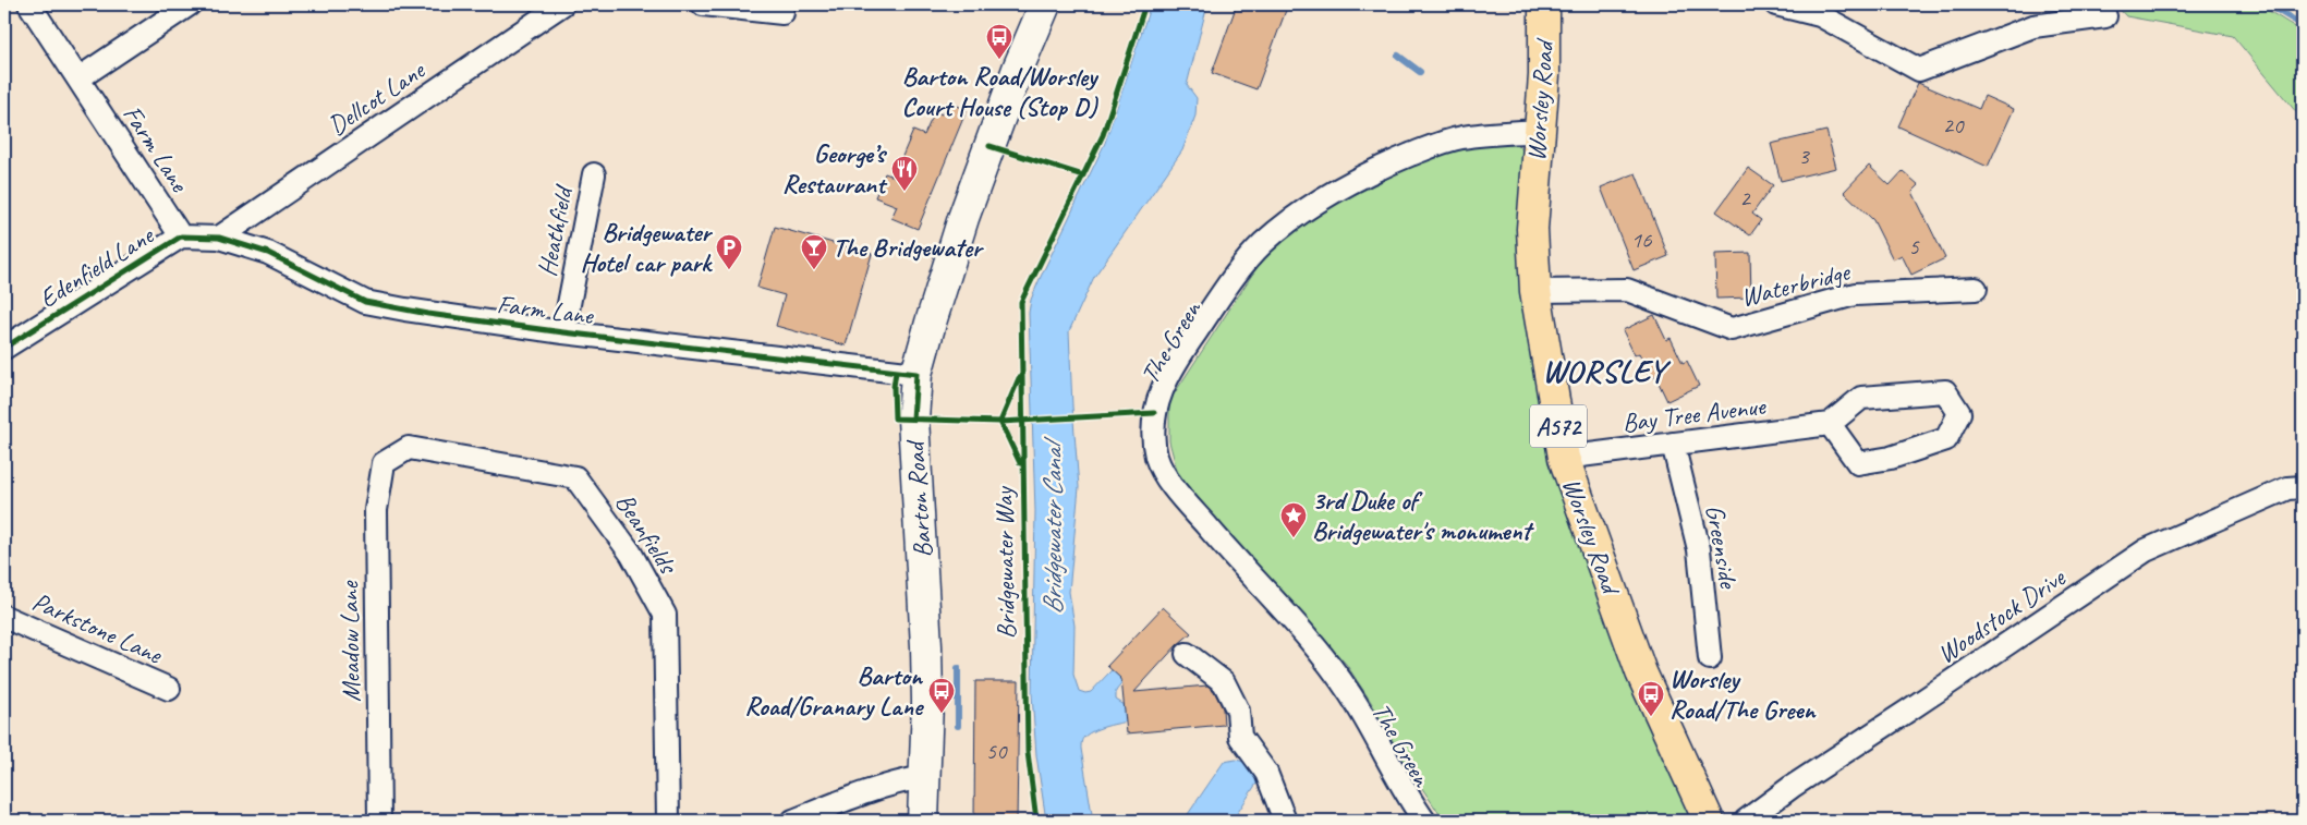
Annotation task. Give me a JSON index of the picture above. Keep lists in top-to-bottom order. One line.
{"streets":{"main road":["Worsley Road","A572","Barton Road"],"street":["Dellcot Lane","Farm Lane","Heathfield","Edenfield Lane","Waterbridge","The Green","Bay Tree Avenue","Beanfields","Greenside","Woodstock Drive","Parkstone Lane","Meadow Lane"],"cycle path":["Bridgewater Way"]},"crossings":[["Dellcot Lane","Farm Lane"],["Worsley Road","Waterbridge"],["Worsley Road","The Green"],["Worsley Road","Bay Tree Avenue"],["Farm Lane","Heathfield"],["Farm Lane","Edenfield Lane"],["Farm Lane","Barton Road"],["Bay Tree Avenue","Greenside"],["Beanfields","Meadow Lane"]],"districts":["WORSLEY"],"water":["Bridgewater Canal"],"places":{"bus stop":["Barton Road/Worsley Court House (Stop D)","Barton Road/Granary Lane","Worsley Road/The Green"],"restaurant":["George’s Restaurant"],"parking":["Bridgewater Hotel car park"],"bar":["The Bridgewater"],"place":["3rd Duke of Bridgewater's monument"]},"house_numbers":["20","3","2","16","5","50"]}
